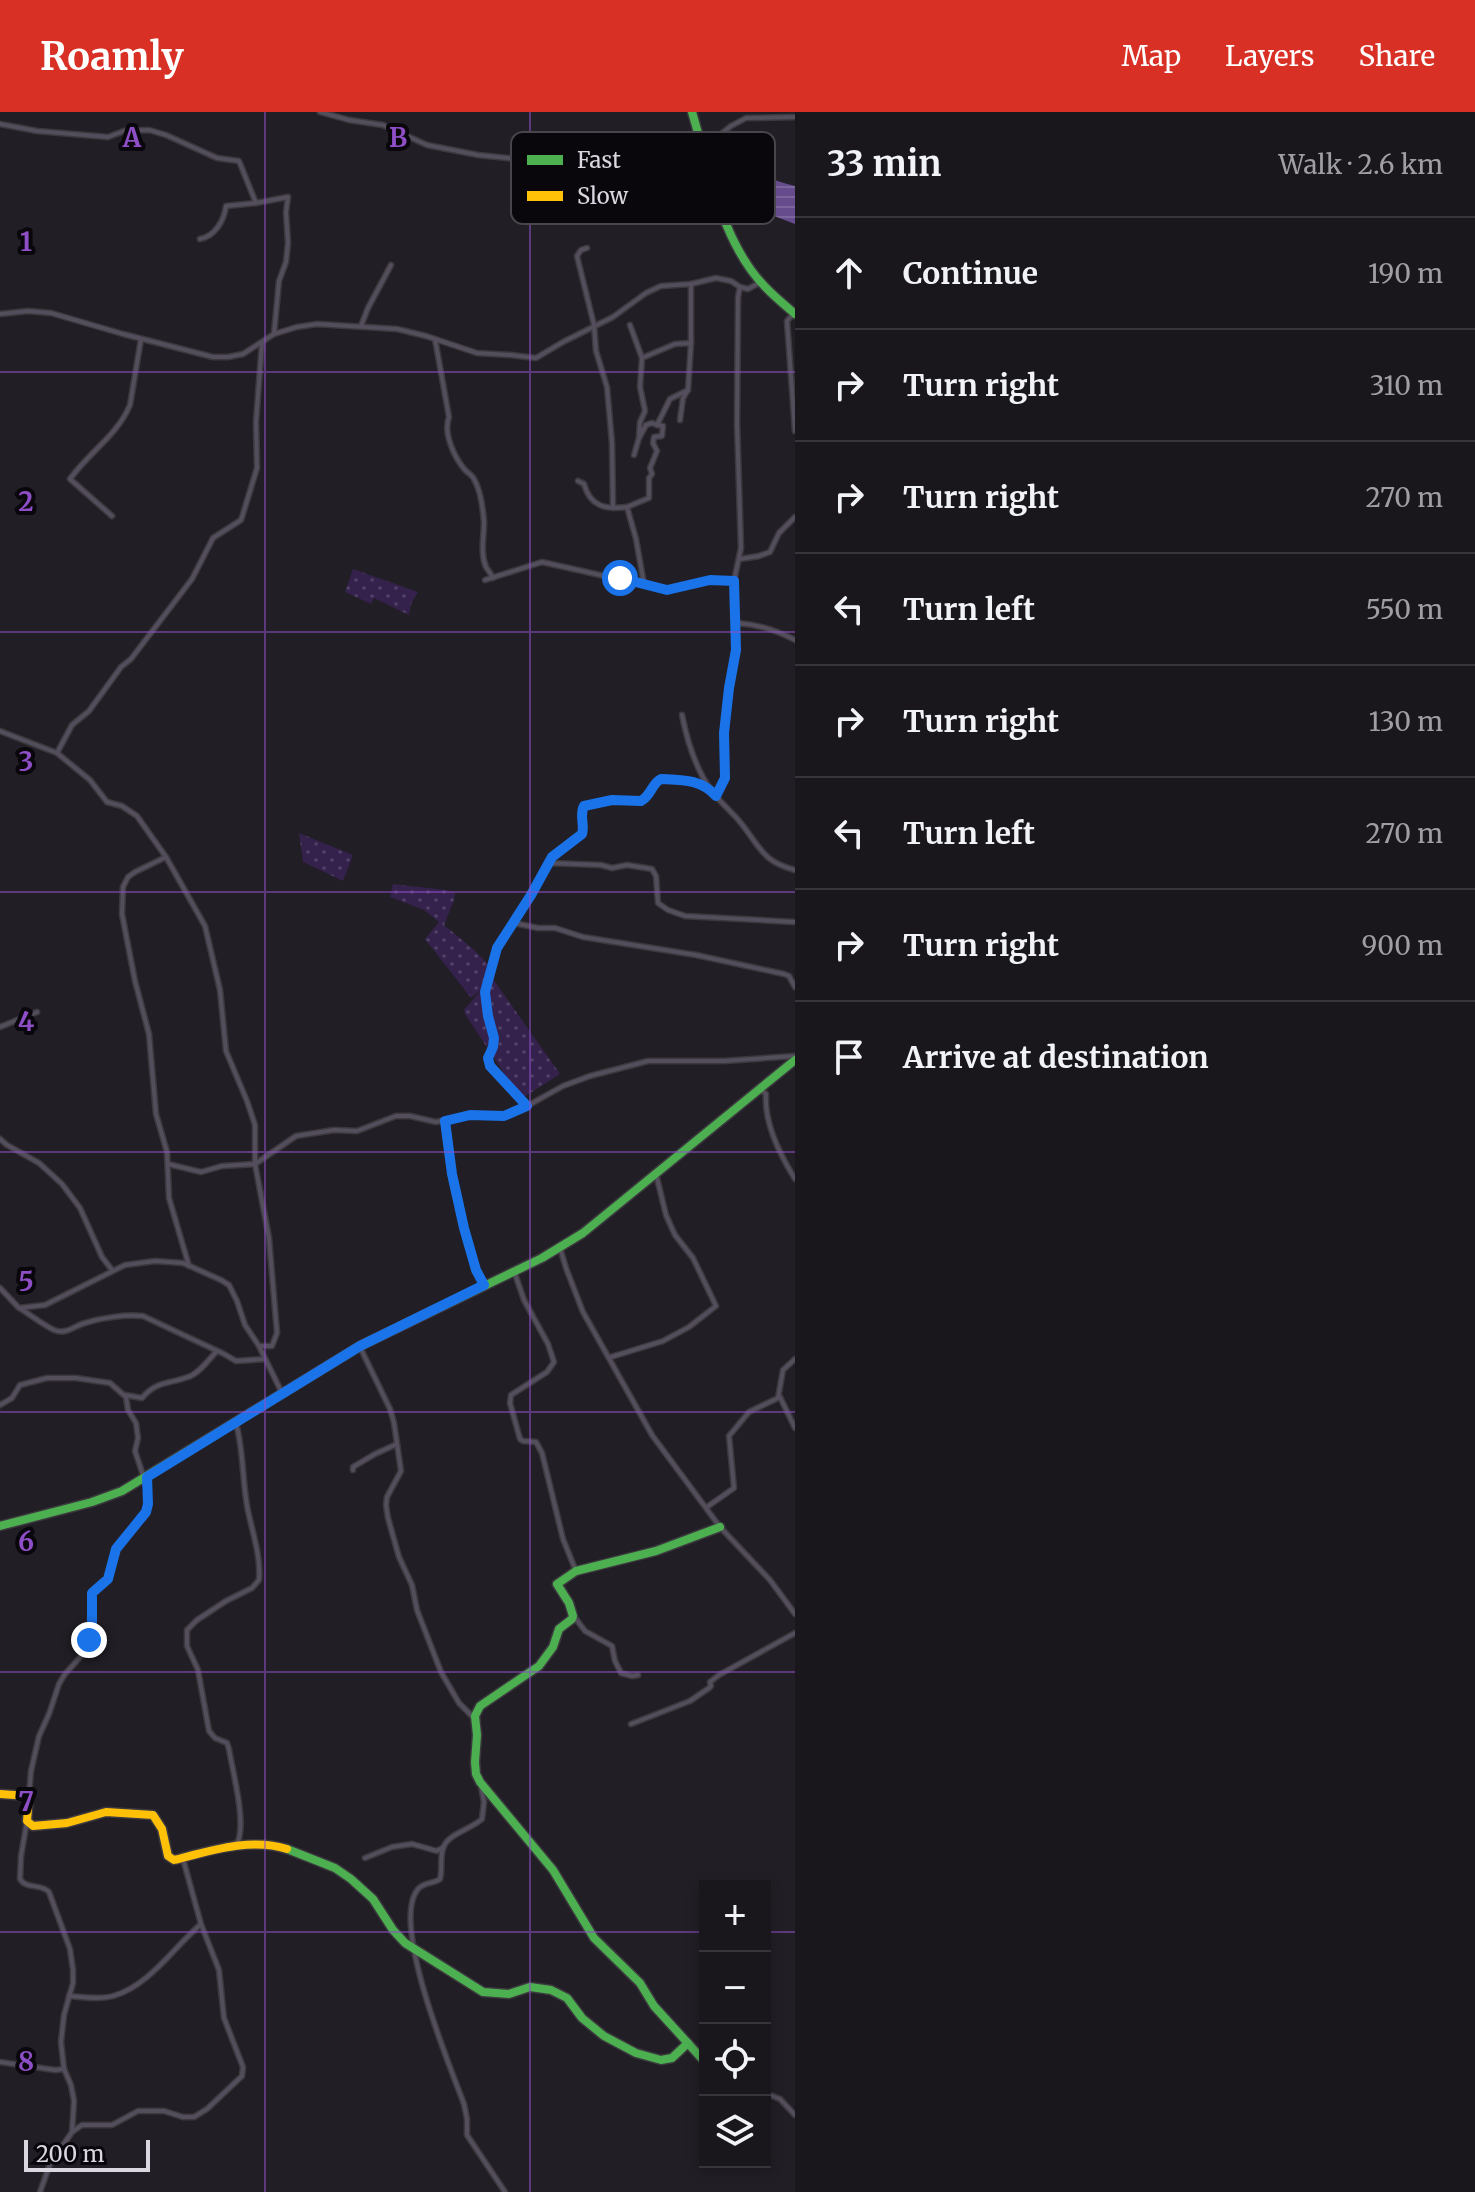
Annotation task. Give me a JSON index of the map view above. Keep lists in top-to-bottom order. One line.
{"legend":["Fast","Slow"],"scale_bar":"200 m","page":{"header":"Roamly","nav":["Map","Layers","Share"],"heading":["33 min","Walk · 2.6 km"],"list":[["Continue","190 m"],["Turn right","310 m"],["Turn right","270 m"],["Turn left","550 m"],["Turn right","130 m"],["Turn left","270 m"],["Turn right","900 m"],"Arrive at destination"],"map_buttons":["+","−"],"scale":"200 m"},"grid":{"columns":["A","B"],"rows":["1","2","3","4","5","6","7","8"]}}
